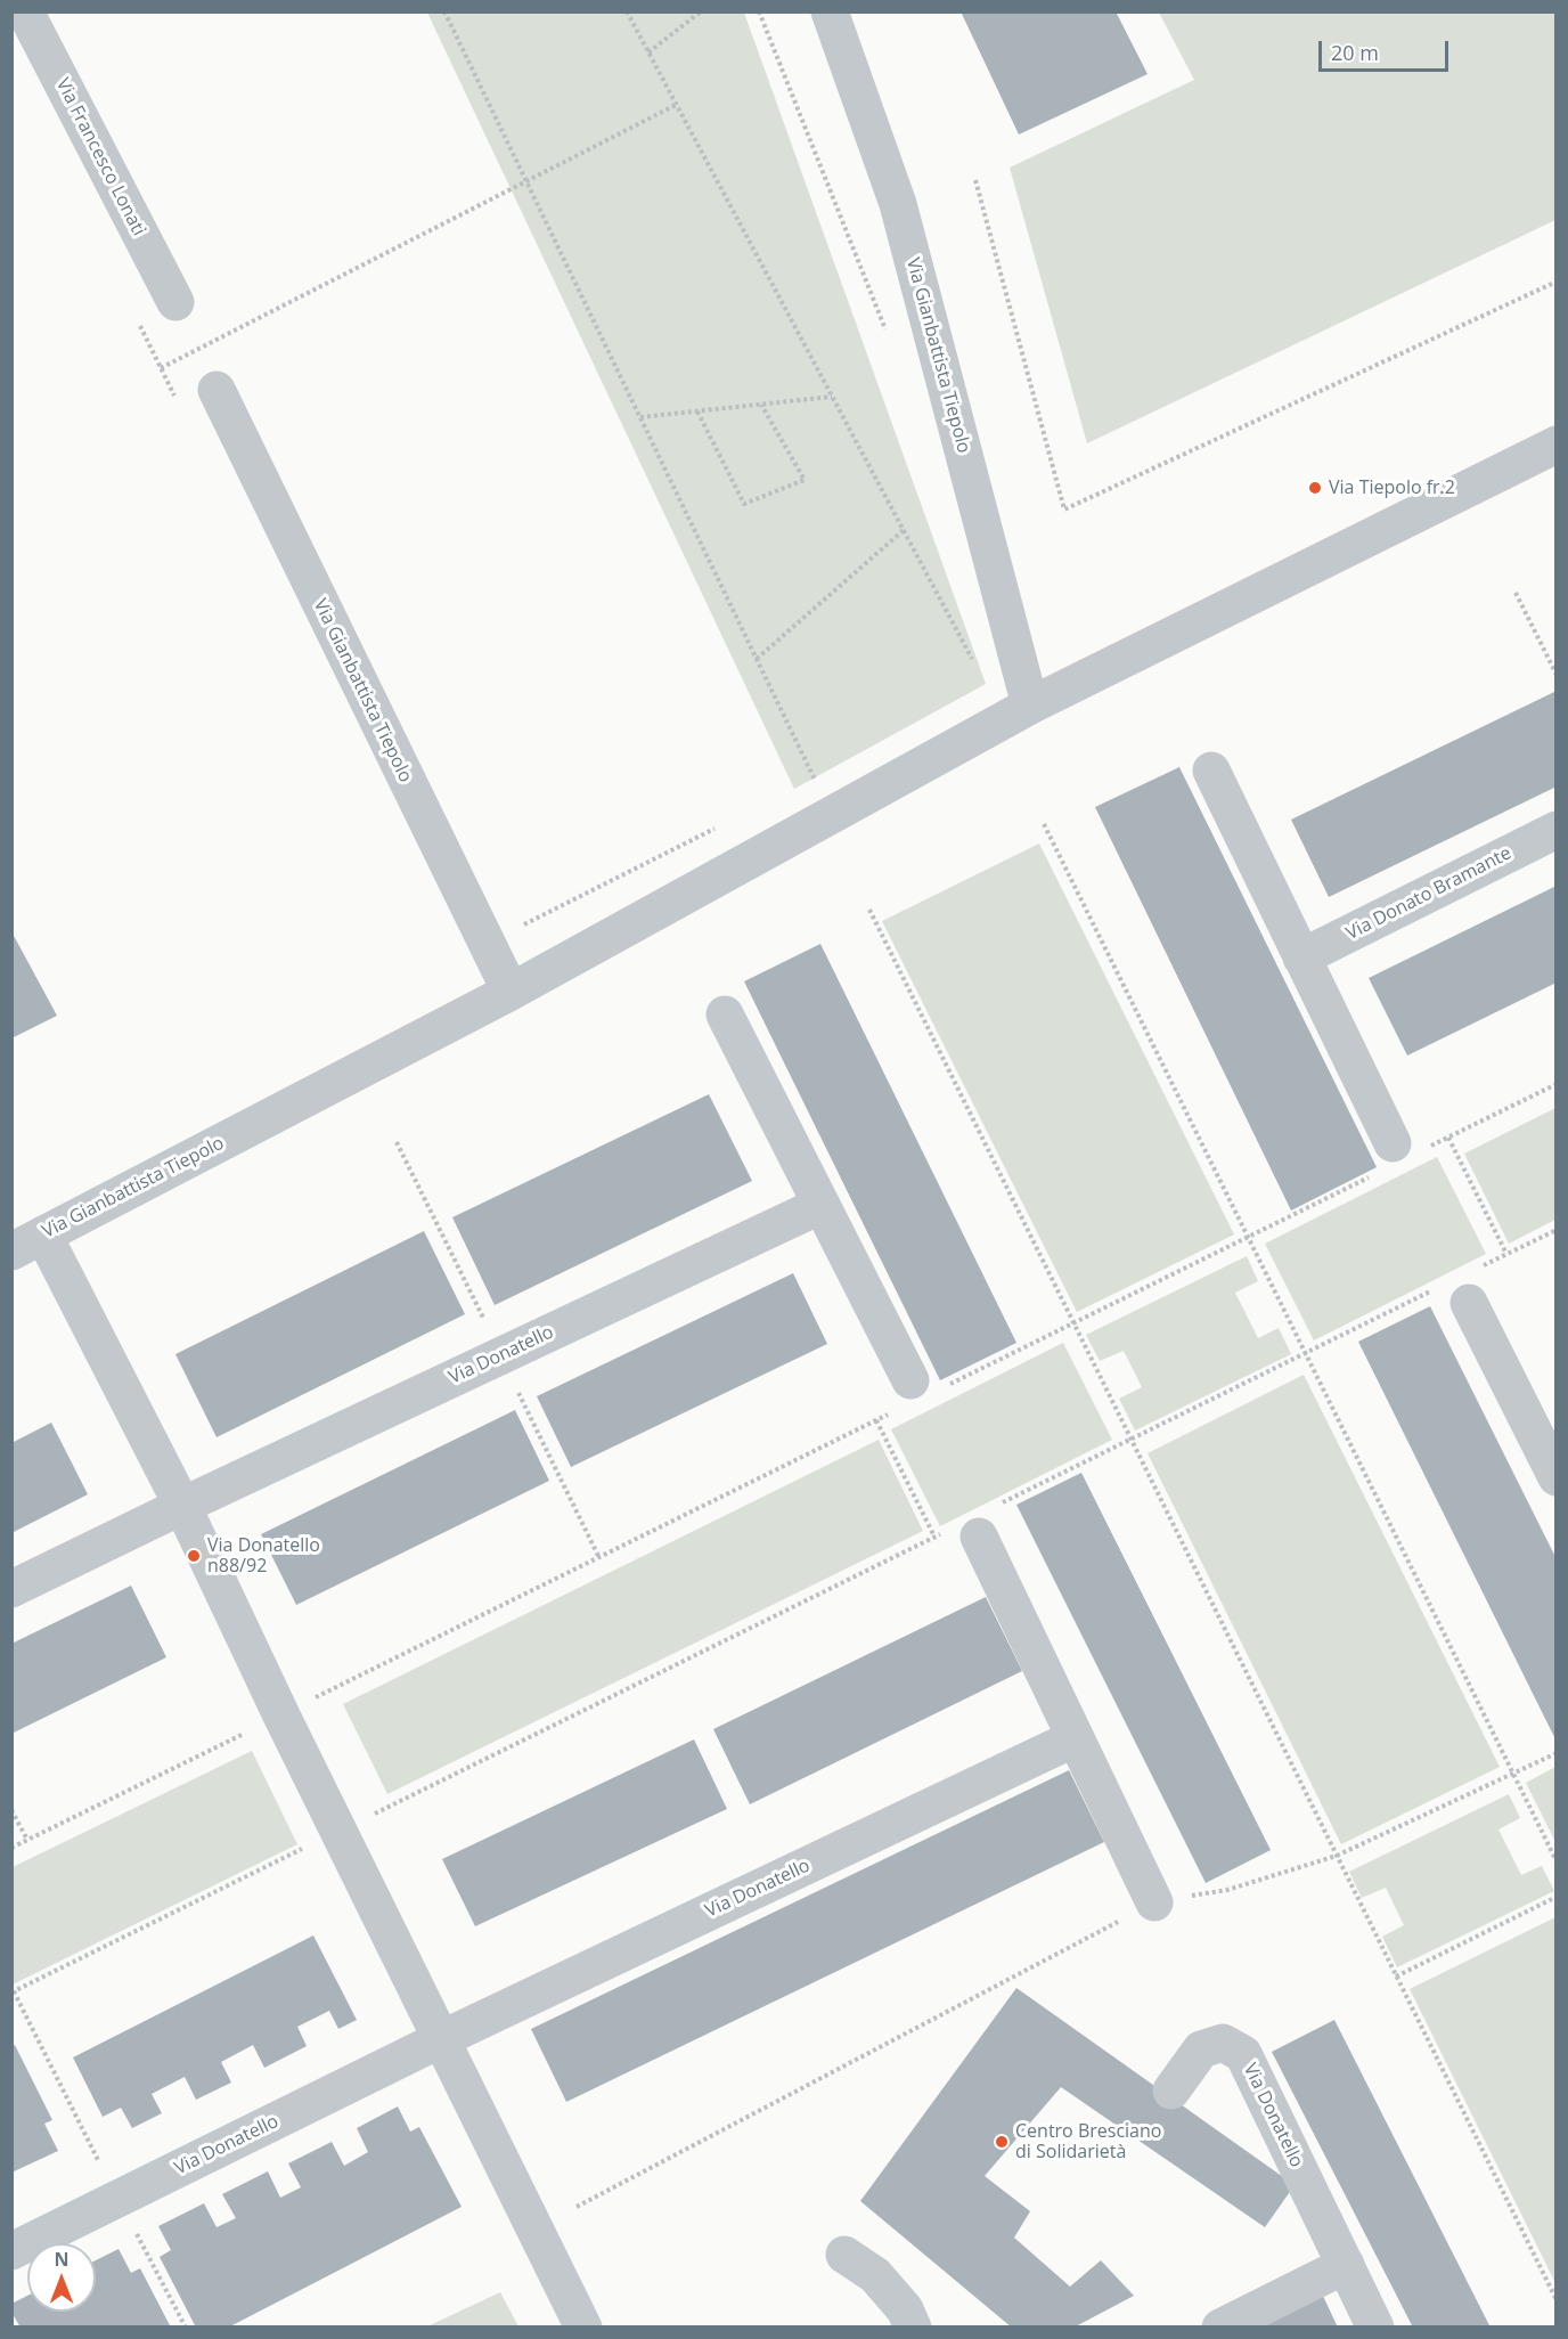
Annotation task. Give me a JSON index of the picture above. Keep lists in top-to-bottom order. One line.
{"streets":{"street":["Via Francesco Lonati","Via Gianbattista Tiepolo","Via Donato Bramante","Via Donatello"]},"places":["Via Tiepolo fr.2","Via Donatello n88/92","Centro Bresciano di Solidarietà"],"scale_bar":"20 m","north":"top"}
